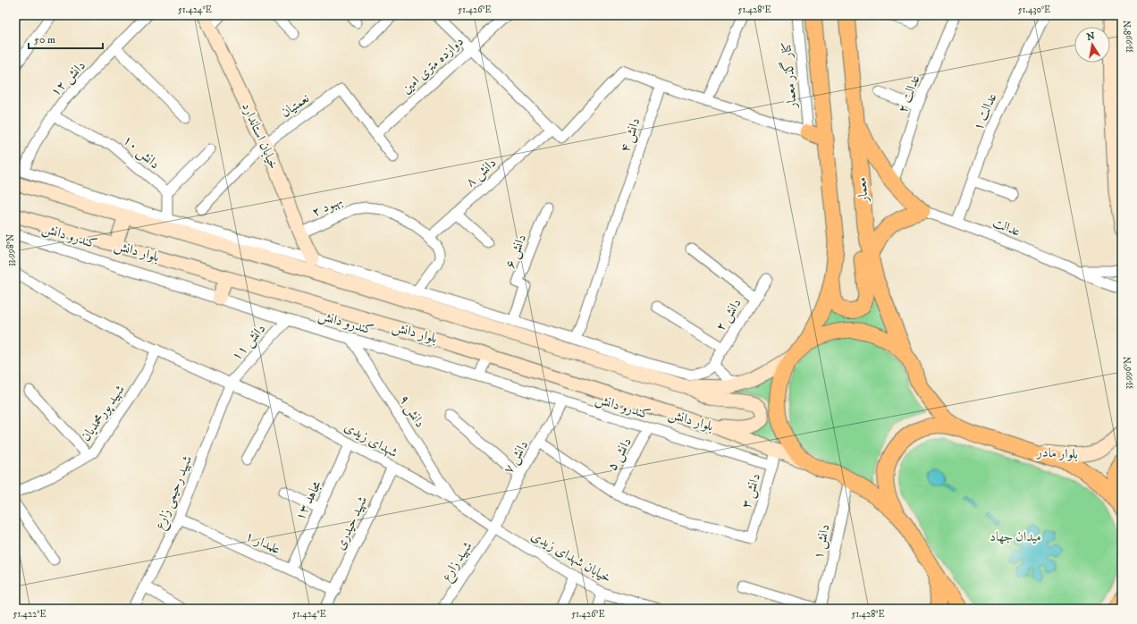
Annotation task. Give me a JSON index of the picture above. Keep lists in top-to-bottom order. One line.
{"streets":{"main road":["خیابان استاندارد","معمار","بلوار دانش","بلوار مادر"],"street":["دوازده متری امین","کنار گذر معمار","دانش ۱۲","عدالت ۲","نعمتیان","عدالت ۱","دانش ۴","دانش ۱۰","دانش ۸","بهبود ۲","عدالت","کندرو دانش","دانش ۶","دانش ۲","دانش ۱۱","دانش ۹","شهید پورمحمدیان","شهدای زیدی","دانش ۵","دانش ۷","دانش ۳","شهید رحیمی زارع","مجاهد ۱۳","شهید حیدری","دانش ۱","علمدار ۱","خیابان شهدای زیدی","شهید زارع"]},"crossings":[["دوازده متری امین","نعمتیان"],["دانش ۱۲","دانش ۱۰"],["نعمتیان","خیابان استاندارد"],["عدالت ۱","عدالت"],["خیابان استاندارد","بهبود ۲"],["دانش ۸","بهبود ۲"],["بهبود ۲","بلوار دانش"],["کندرو دانش","دانش ۱۱"],["کندرو دانش","دانش ۹"],["کندرو دانش","دانش ۵"],["کندرو دانش","دانش ۷"],["کندرو دانش","دانش ۳"],["بلوار دانش","دانش ۳"],["دانش ۱۱","شهدای زیدی"],["دانش ۱۱","شهید رحیمی زارع"],["دانش ۹","شهدای زیدی"],["شهید پورمحمدیان","شهدای زیدی"],["شهدای زیدی","دانش ۷"],["شهدای زیدی","شهید رحیمی زارع"],["شهدای زیدی","مجاهد ۱۳"],["شهدای زیدی","شهید حیدری"],["شهدای زیدی","خیابان شهدای زیدی"],["شهدای زیدی","شهید زارع"],["دانش ۵","دانش ۳"],["دانش ۷","خیابان شهدای زیدی"],["دانش ۷","شهید زارع"],["شهید رحیمی زارع","علمدار ۱"],["مجاهد ۱۳","علمدار ۱"],["شهید حیدری","علمدار ۱"],["خیابان شهدای زیدی","شهید زارع"]],"parks":["میدان جهاد"],"scale_bar":"50 m","north":"top","coordinates":["51.424°E","51.426°E","51.428°E","51.430°E","33.998°N","33.996°N","51.422°E"]}
